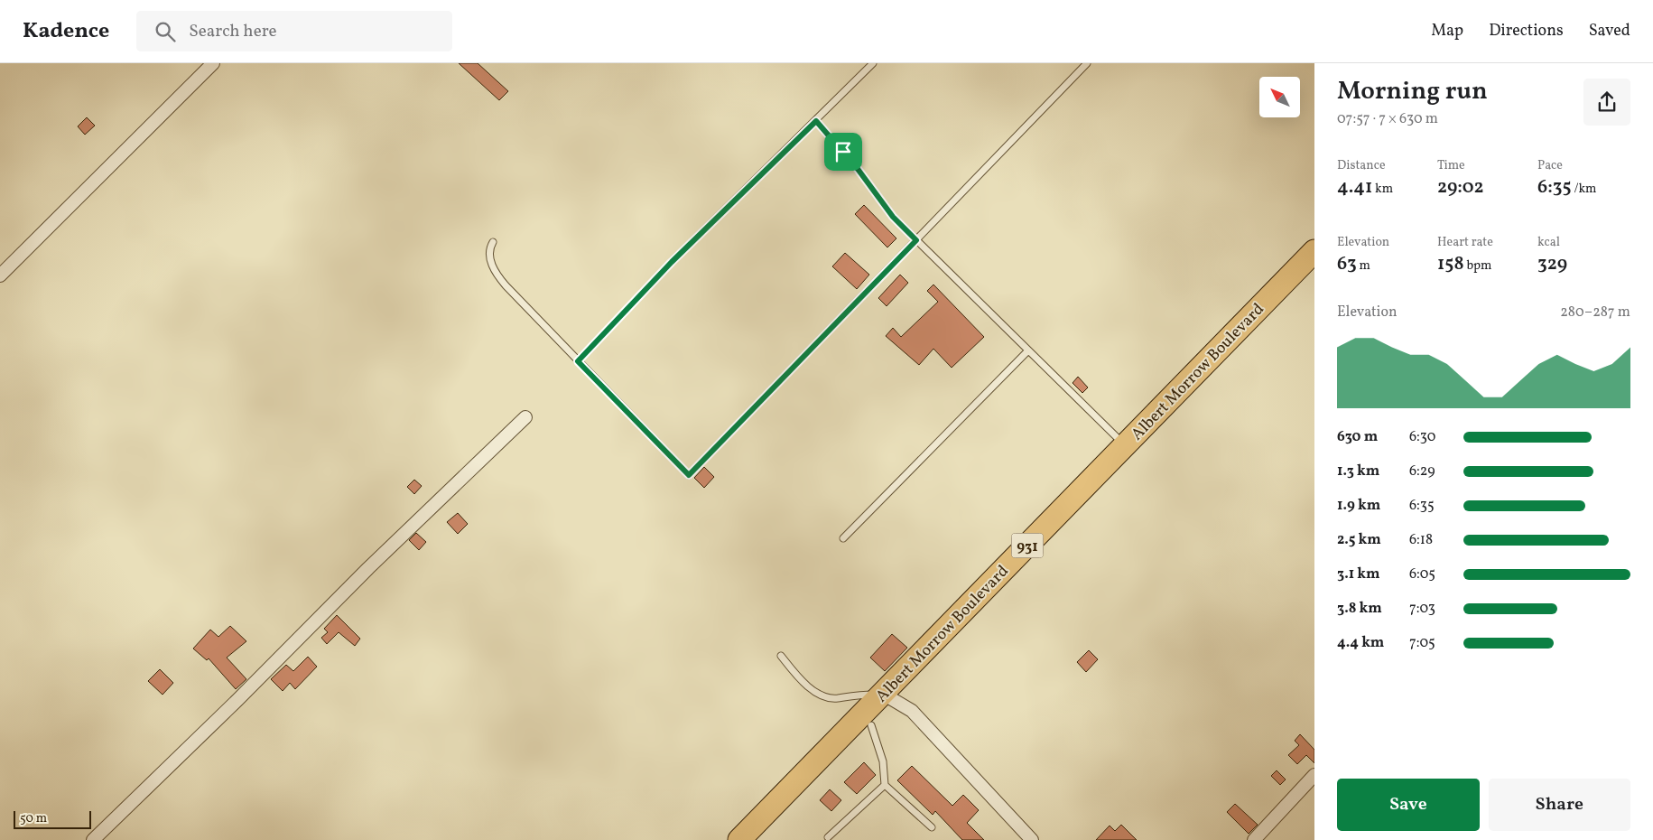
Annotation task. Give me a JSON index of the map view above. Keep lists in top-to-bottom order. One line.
{"streets":{"highway":["Albert Morrow Boulevard","931"]},"scale_bar":"50 m","north":"top left","page":{"header":"Kadence","search":"Search here","nav":["Map","Directions","Saved"],"heading":["Morning run","07:57 · 7 × 630 m"],"stats":[["Distance","4.41 km"],["Time","29:02"],["Pace","6:35 /km"],["Elevation","63 m"],["Heart rate","158 bpm"],["kcal","329"]],"chart":["Elevation","280–287 m"],"list":[{"name":"630 m","note":"6:30"},{"name":"1.3 km","note":"6:29"},{"name":"1.9 km","note":"6:35"},{"name":"2.5 km","note":"6:18"},{"name":"3.1 km","note":"6:05"},{"name":"3.8 km","note":"7:03"},{"name":"4.4 km","note":"7:05"}],"buttons":["Save","Share"],"scale":"50 m"}}
